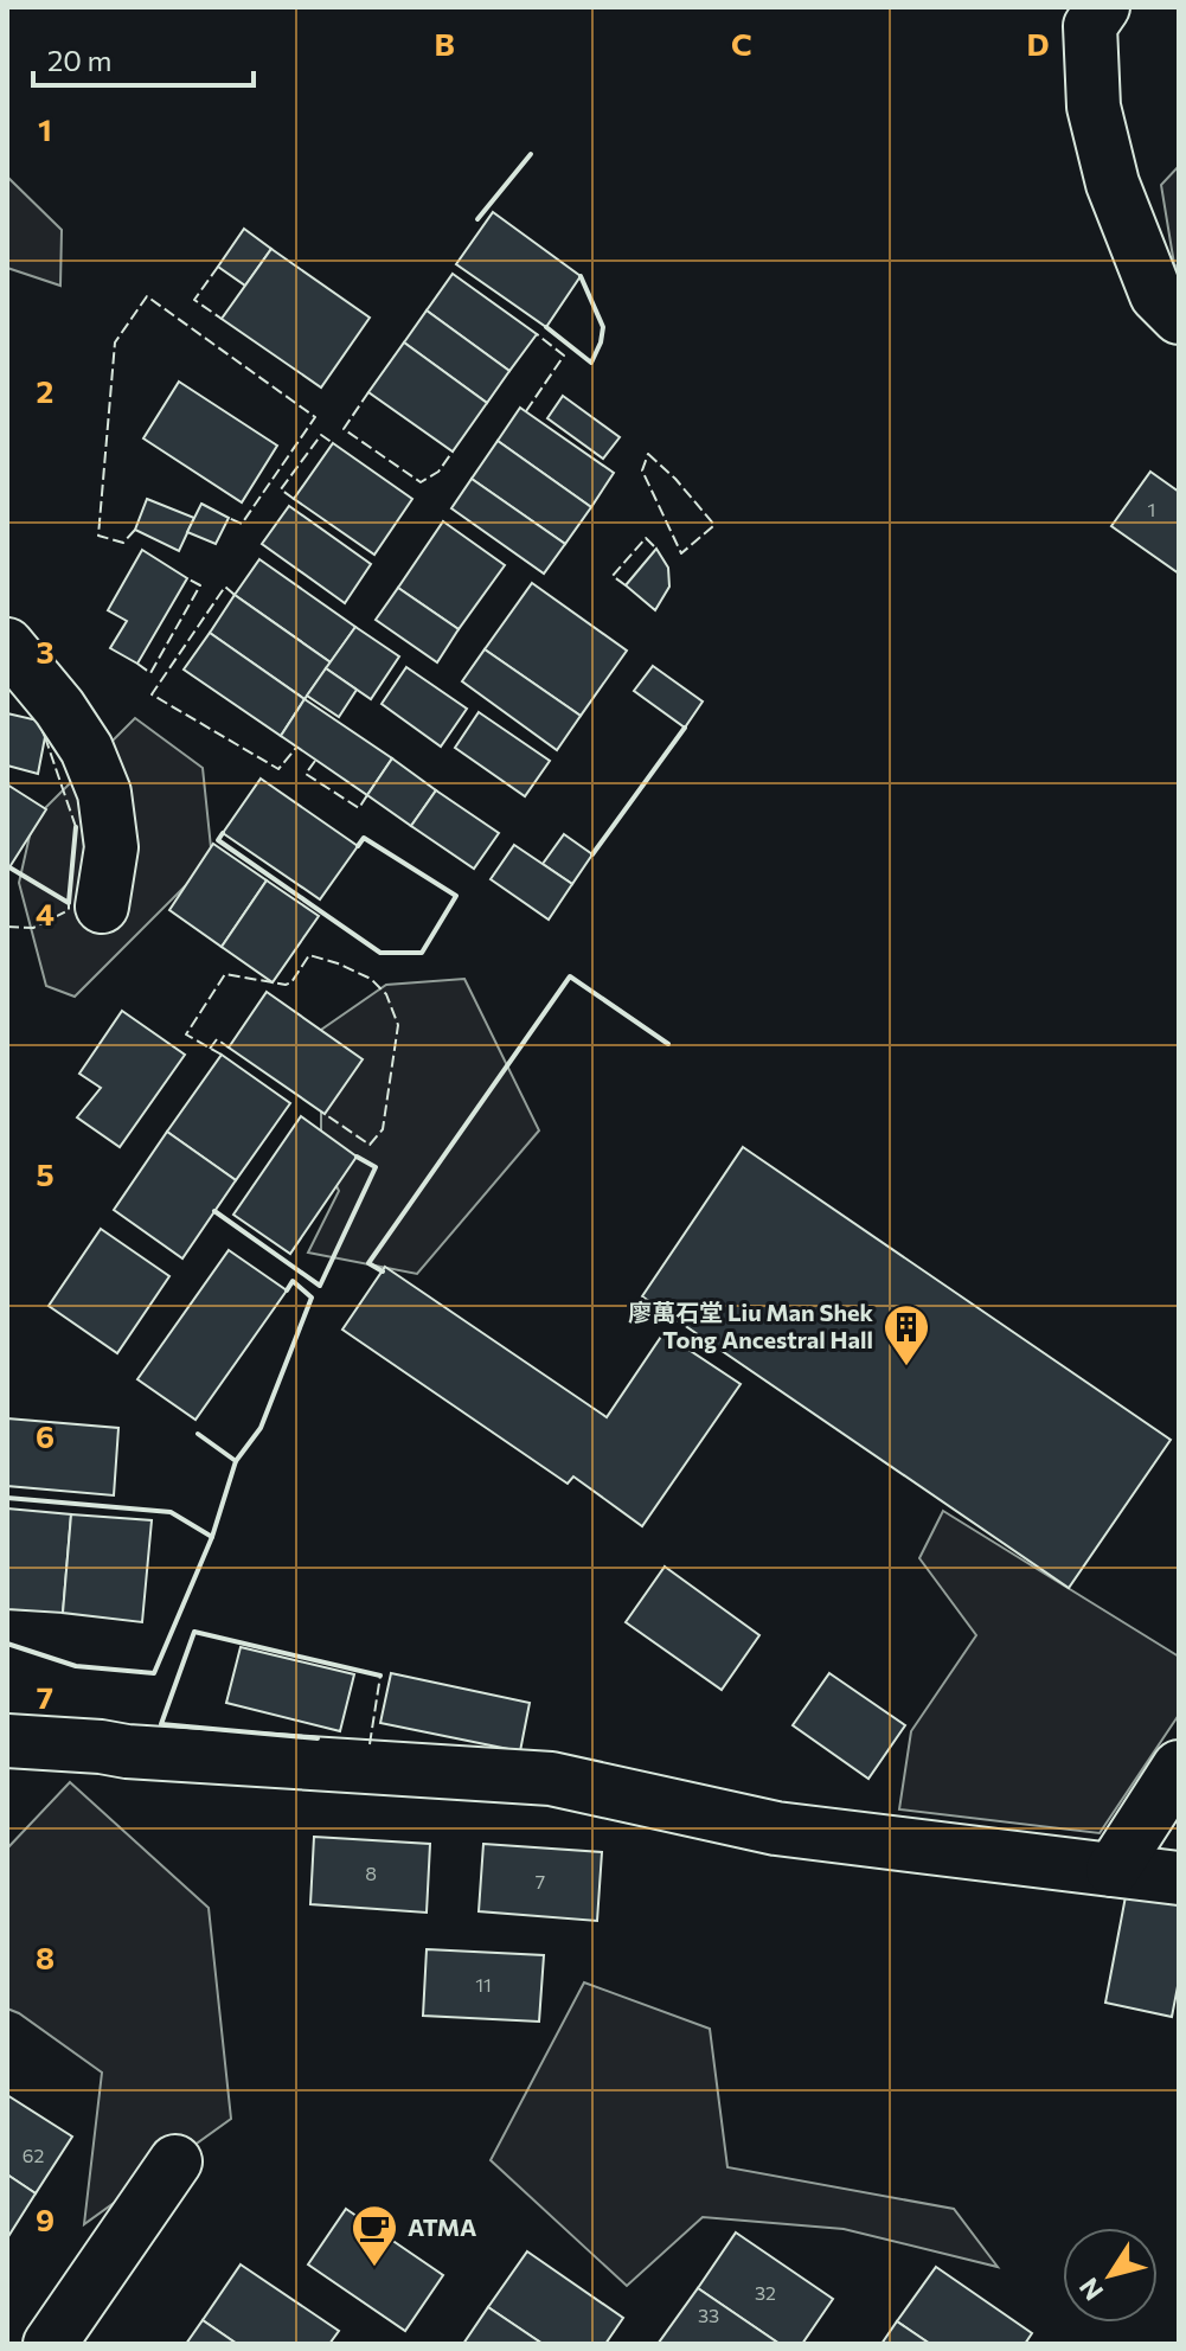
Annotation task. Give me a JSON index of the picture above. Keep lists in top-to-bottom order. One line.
{"places":{"building":["廖萬石堂 Liu Man Shek Tong Ancestral Hall"],"cafe":["ATMA"]},"house_numbers":["1","8","7","11","62","32","33"],"scale_bar":"20 m","north":"bottom left","grid":{"columns":["B","C","D"],"rows":["1","2","3","4","5","6","7","8","9"]}}
